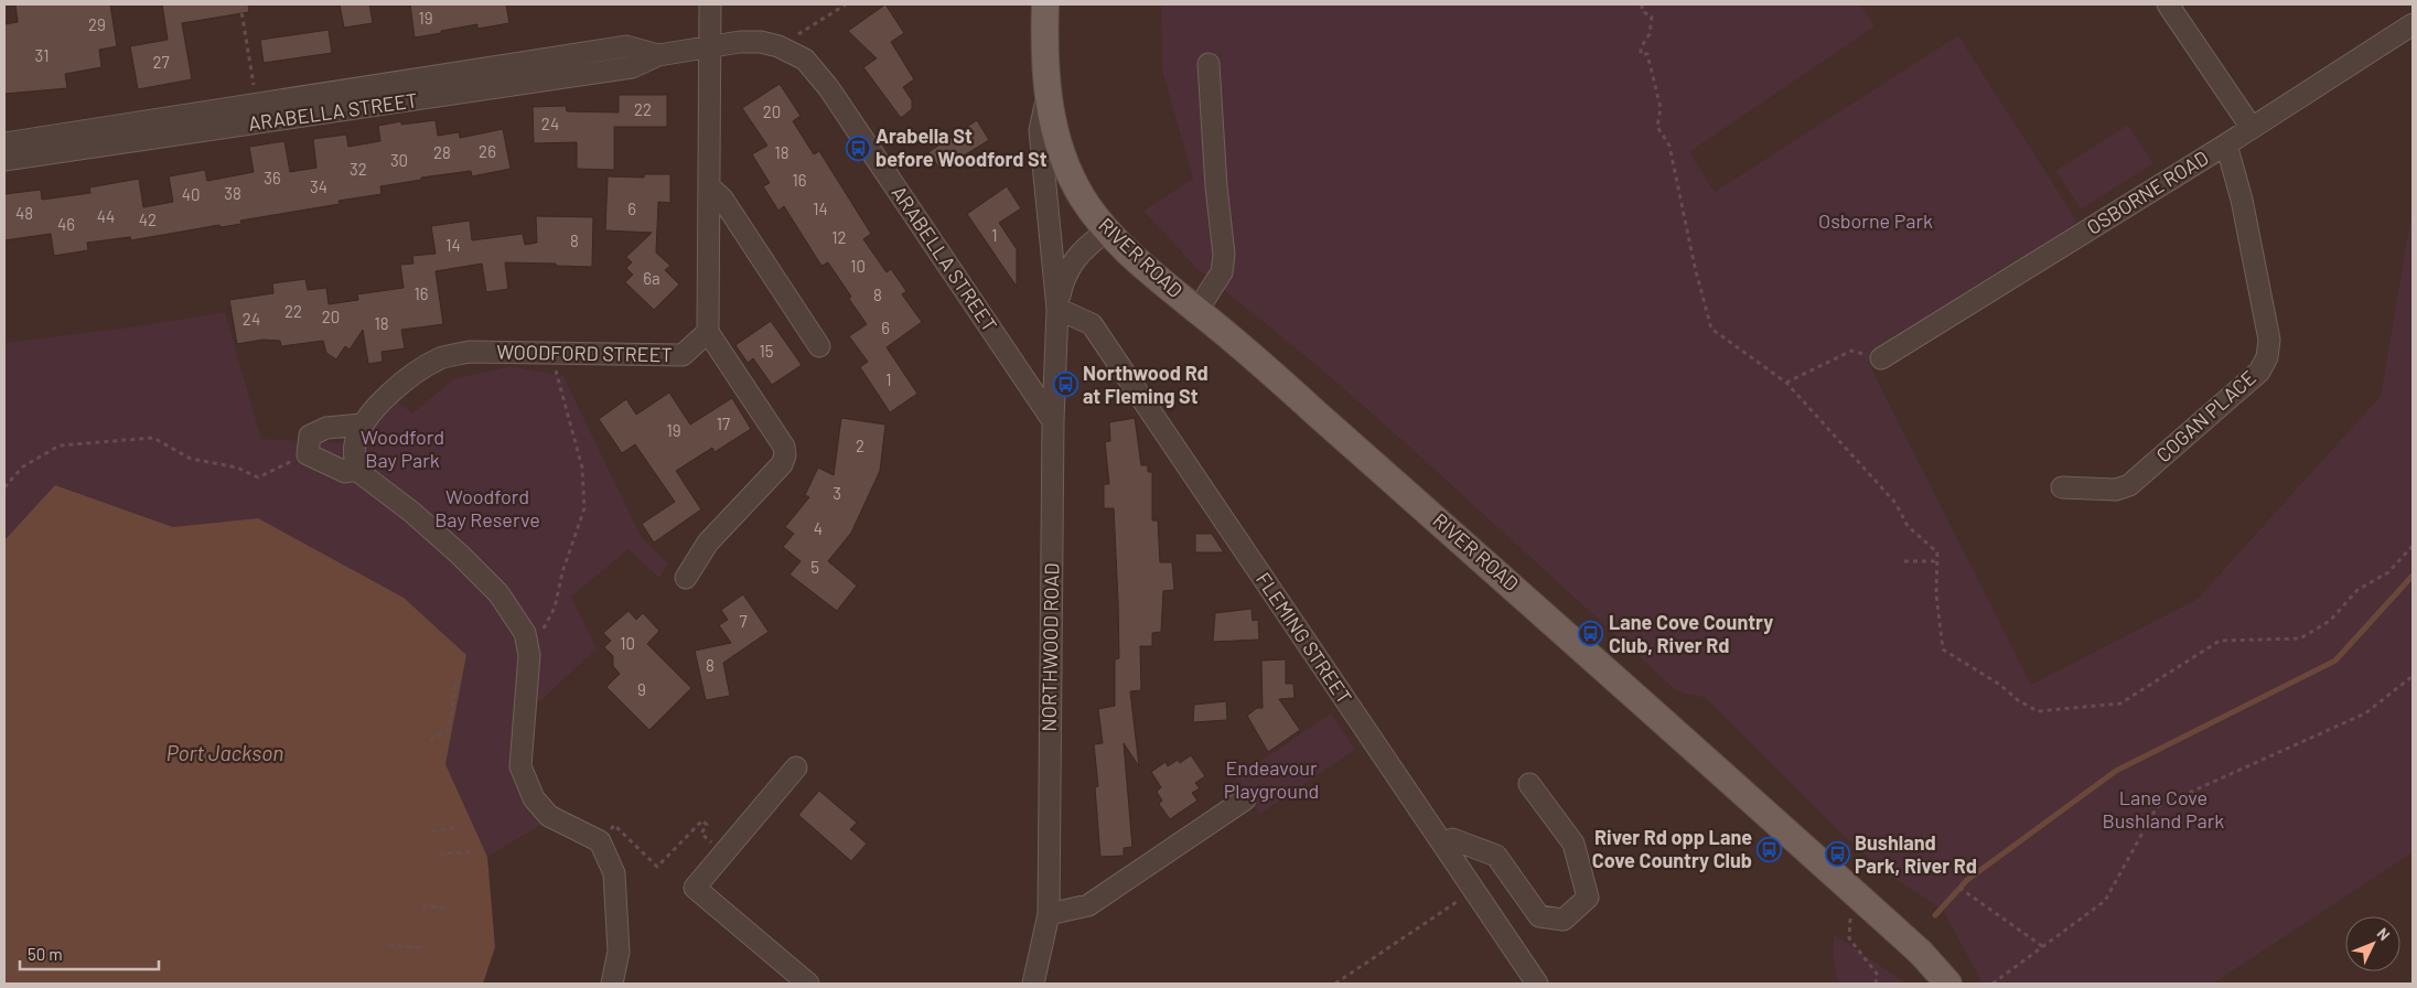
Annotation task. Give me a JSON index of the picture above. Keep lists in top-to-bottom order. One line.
{"streets":{"main road":["RIVER ROAD","NORTHWOOD ROAD"],"street":["ARABELLA STREET","OSBORNE ROAD","WOODFORD STREET","COGAN PLACE","FLEMING STREET"]},"crossings":[["ARABELLA STREET","NORTHWOOD ROAD"],["OSBORNE ROAD","COGAN PLACE"],["RIVER ROAD","NORTHWOOD ROAD"],["FLEMING STREET","NORTHWOOD ROAD"]],"water":["Port Jackson"],"parks":["Osborne Park","Woodford Bay Park","Woodford Bay Reserve","Endeavour Playground","Lane Cove Bushland Park"],"places":{"bus stop":["Arabella St before Woodford St","Northwood Rd at Fleming St","Lane Cove Country Club, River Rd","River Rd opp Lane Cove Country Club","Bushland Park, River Rd"]},"house_numbers":["19","29","31","27","22","20","24","26","28","18","30","32","36","16","34","38","40","6","14","48","44","42","46","1","12","8","14","10","6a","16","8","22","20","24","18","6","15","1","17","19","2","3","4","5","7","10","8","9"],"scale_bar":"50 m","north":"top right"}
